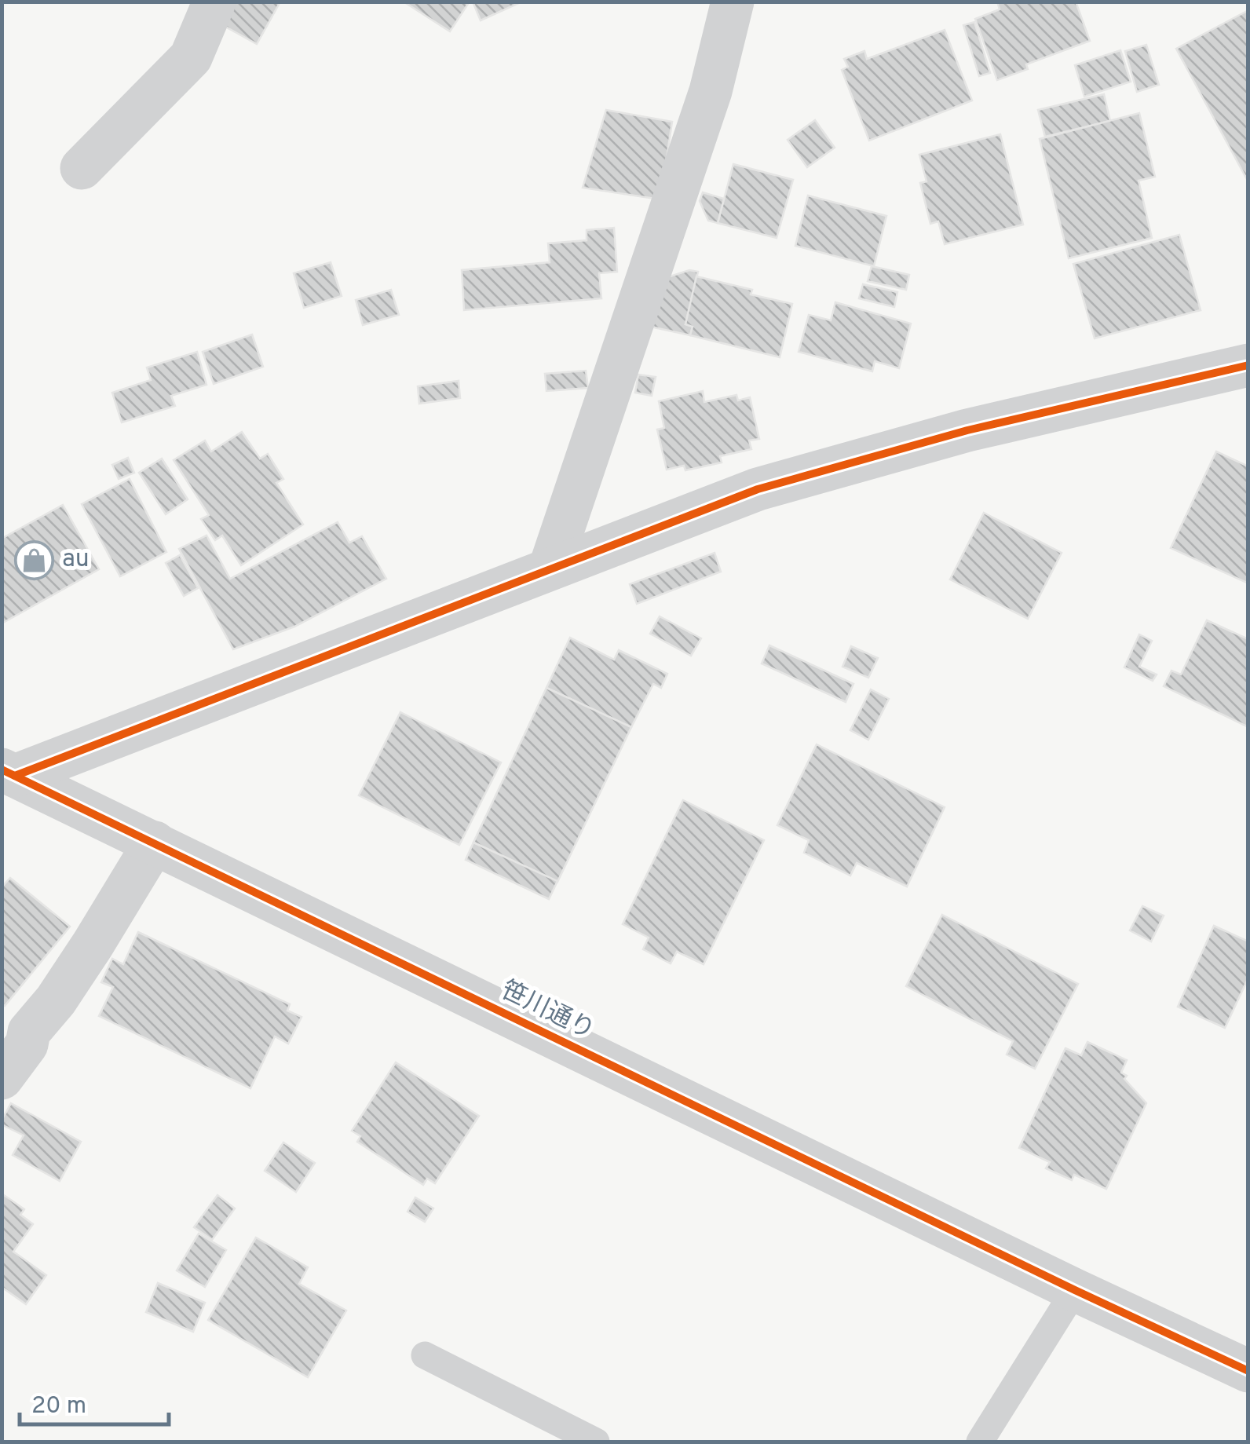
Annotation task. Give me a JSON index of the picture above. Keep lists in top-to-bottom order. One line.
{"streets":{"street":["笹川通り"]},"places":{"shop":["au"]},"scale_bar":"20 m"}
